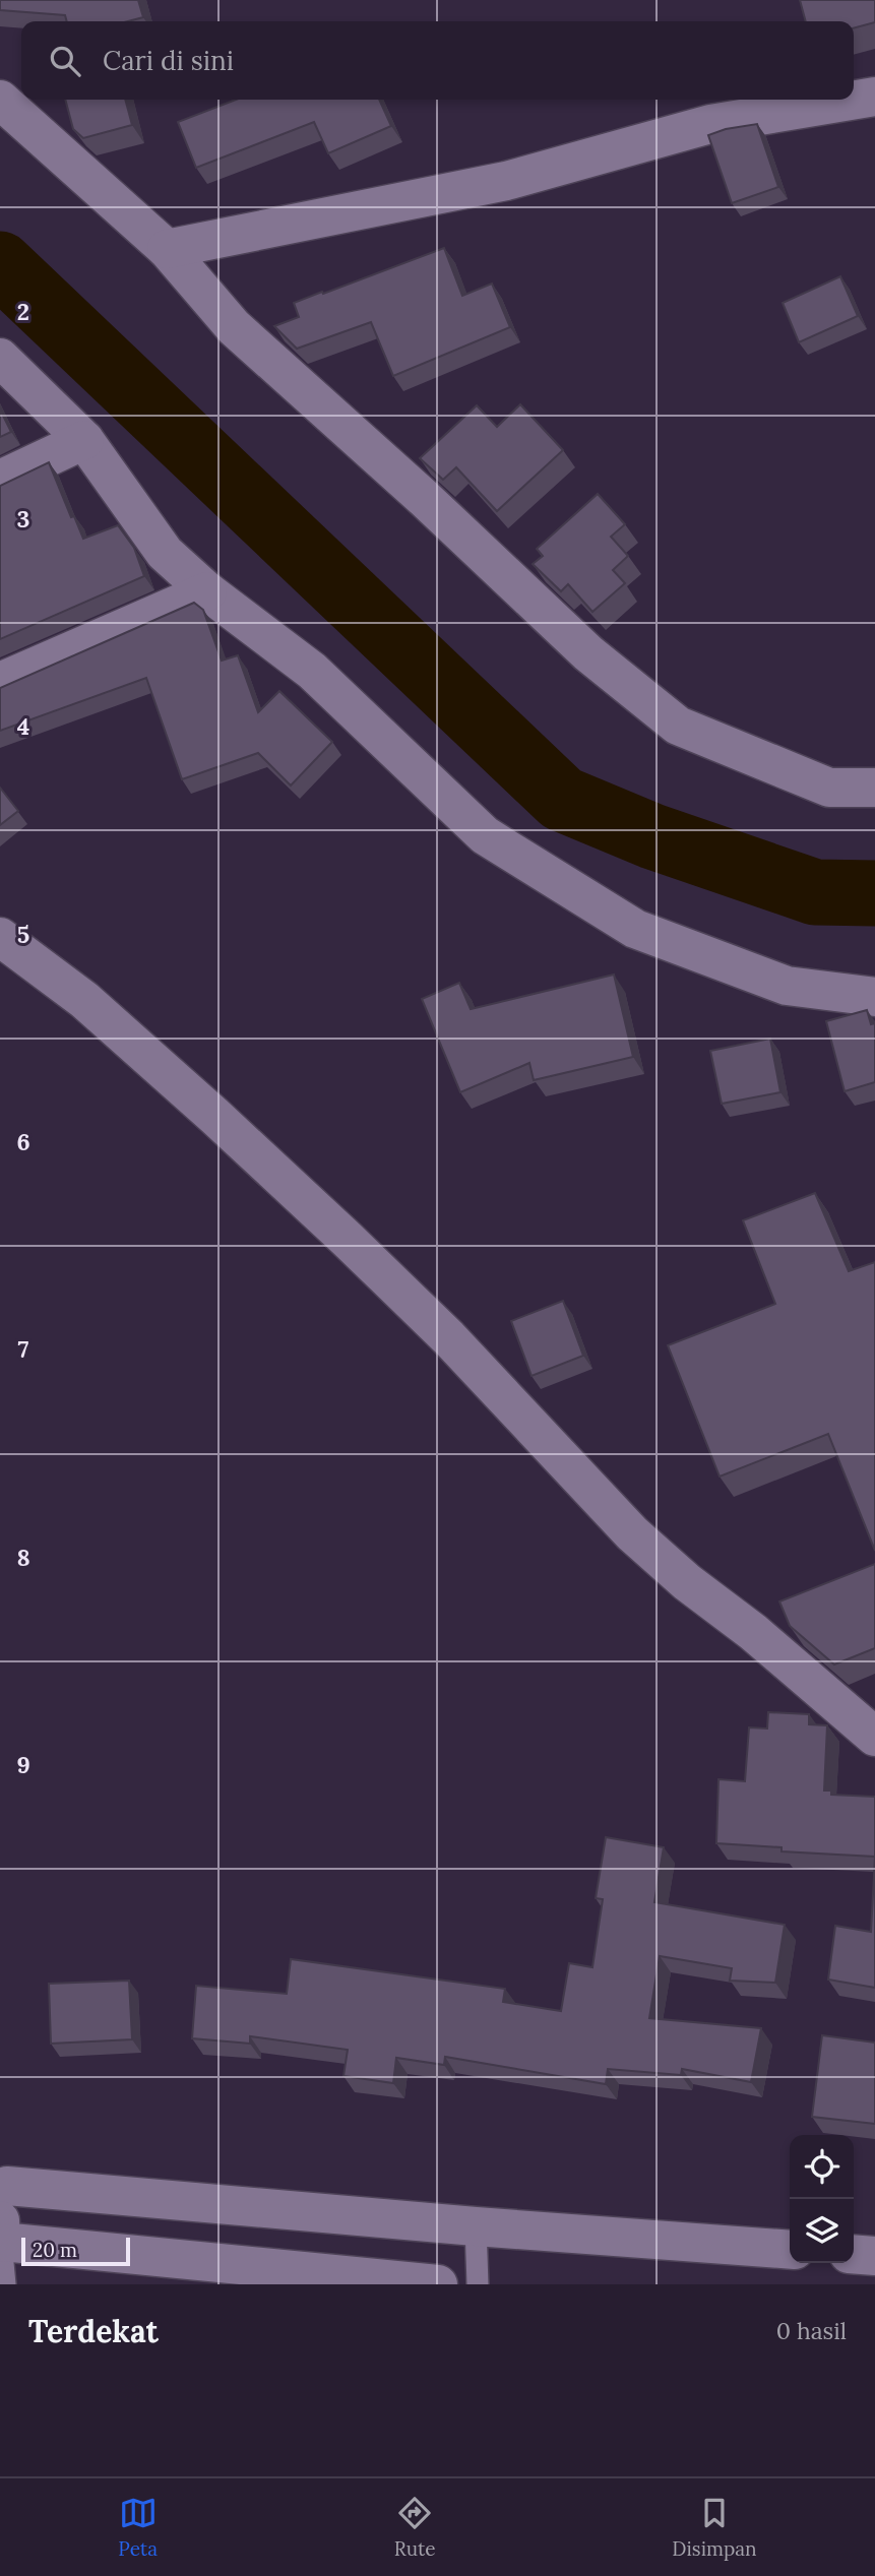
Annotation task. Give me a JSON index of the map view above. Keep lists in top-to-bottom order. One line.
{"scale_bar":"20 m","page":{"search":"Cari di sini","scale":"20 m","heading":["Terdekat","0 hasil"],"nav":["Peta","Rute","Disimpan"]},"grid":{"rows":["2","3","4","5","6","7","8","9"]}}
